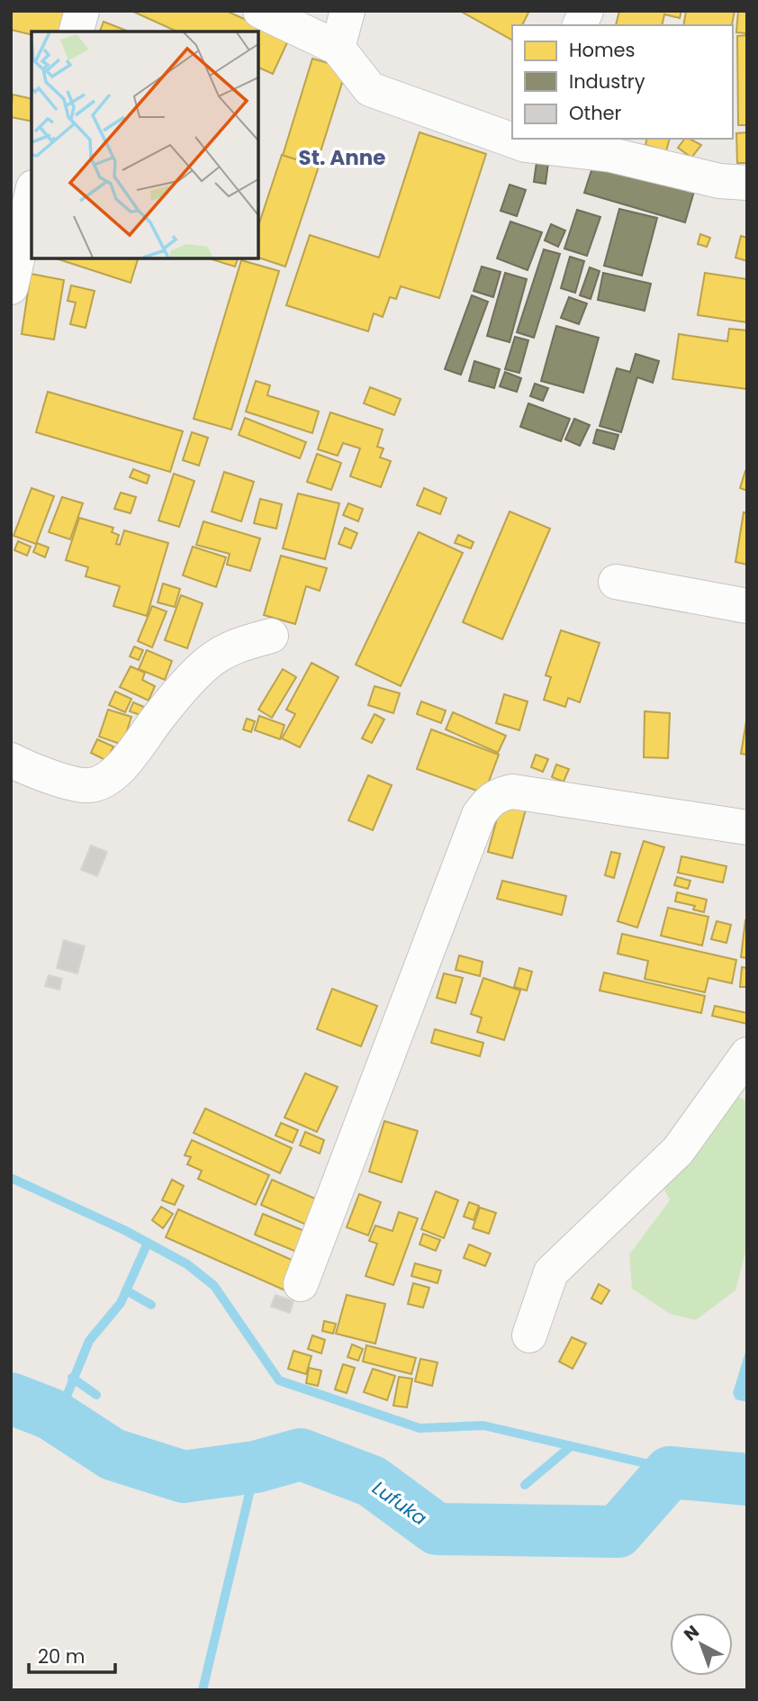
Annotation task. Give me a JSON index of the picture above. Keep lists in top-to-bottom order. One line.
{"districts":["St. Anne"],"water":["Lufuka"],"legend":["Homes","Industry","Other"],"scale_bar":"20 m","north":"top left"}
